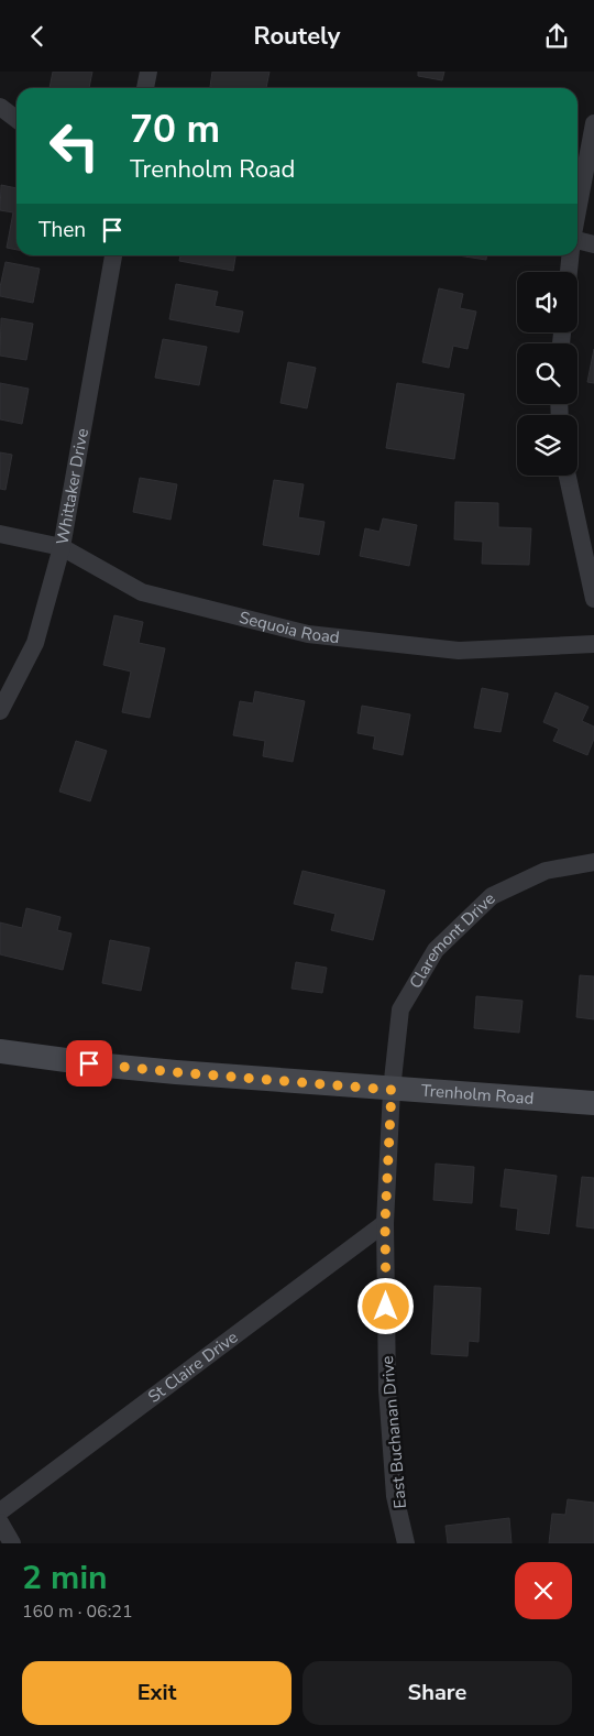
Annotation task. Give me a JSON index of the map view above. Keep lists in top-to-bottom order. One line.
{"streets":{"main road":["Trenholm Road"],"street":["Whittaker Drive","Sequoia Road","Claremont Drive","St Claire Drive","East Buchanan Drive"]},"crossings":[["Whittaker Drive","Sequoia Road"],["Claremont Drive","Trenholm Road"],["Claremont Drive","East Buchanan Drive"],["Trenholm Road","East Buchanan Drive"],["St Claire Drive","East Buchanan Drive"]],"page":{"header":"Routely","turn":["70 m","Trenholm Road"],"then":"Then","heading":["2 min","160 m · 06:21"],"buttons":["Exit","Share"]}}
